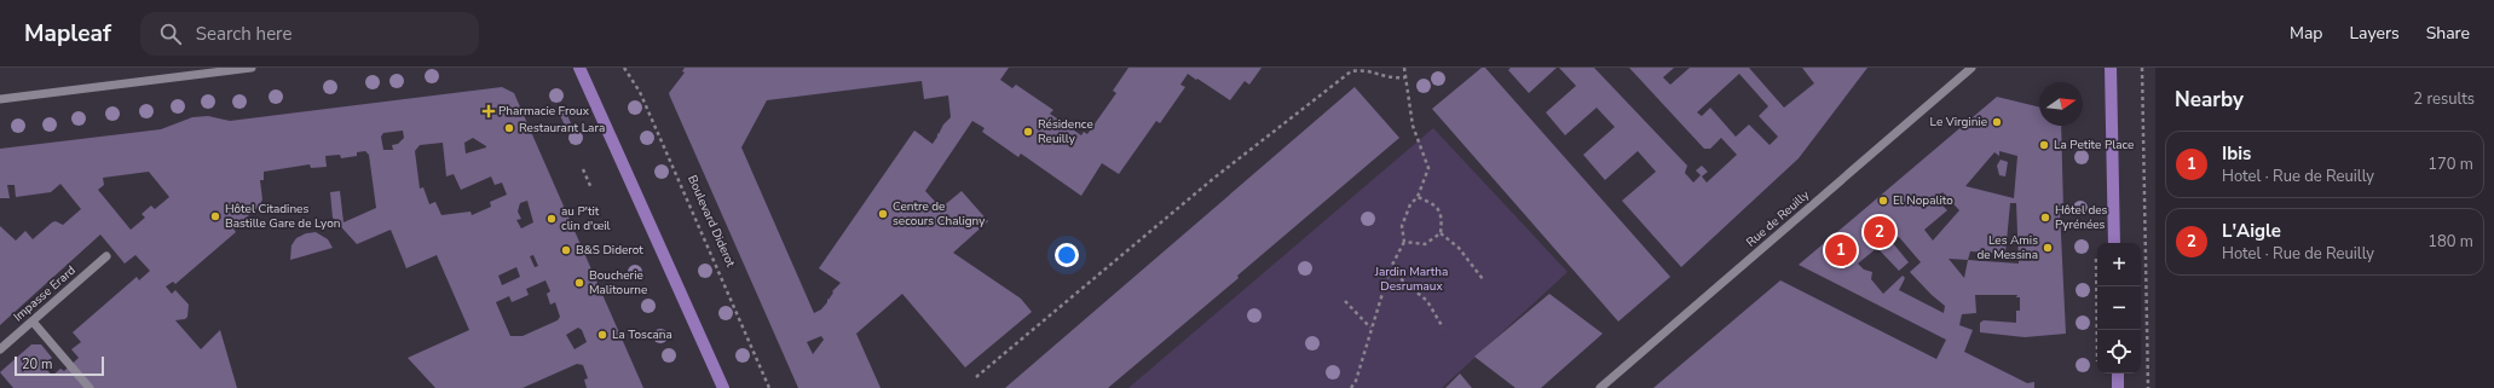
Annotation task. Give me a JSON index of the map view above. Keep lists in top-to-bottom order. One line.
{"streets":{"street":["Rue de Reuilly","Impasse Erard"],"path":["Boulevard Diderot"]},"parks":["Jardin Martha Desrumaux"],"places":{"health":["Pharmacie Froux"],"other":["Le Virginie","Restaurant Lara","Résidence Reuilly","La Petite Place","El Nopalito","Centre de secours Chaligny","Hôtel Citadines Bastille Gare de Lyon","Hôtel des Pyrénées","au P'tit clin d'œil","Les Amis de Messina","B&S Diderot","Boucherie Malitourne","La Toscana"]},"scale_bar":"20 m","north":"right","page":{"header":"Mapleaf","search":"Search here","nav":["Map","Layers","Share"],"heading":["Nearby","2 results"],"list":[{"mark":"1","name":"Ibis","note":"Hotel · Rue de Reuilly","value":"170 m"},{"mark":"2","name":"L'Aigle","note":"Hotel · Rue de Reuilly","value":"180 m"}],"pins":["2","1"],"map_buttons":["+","−"],"scale":"20 m"}}
